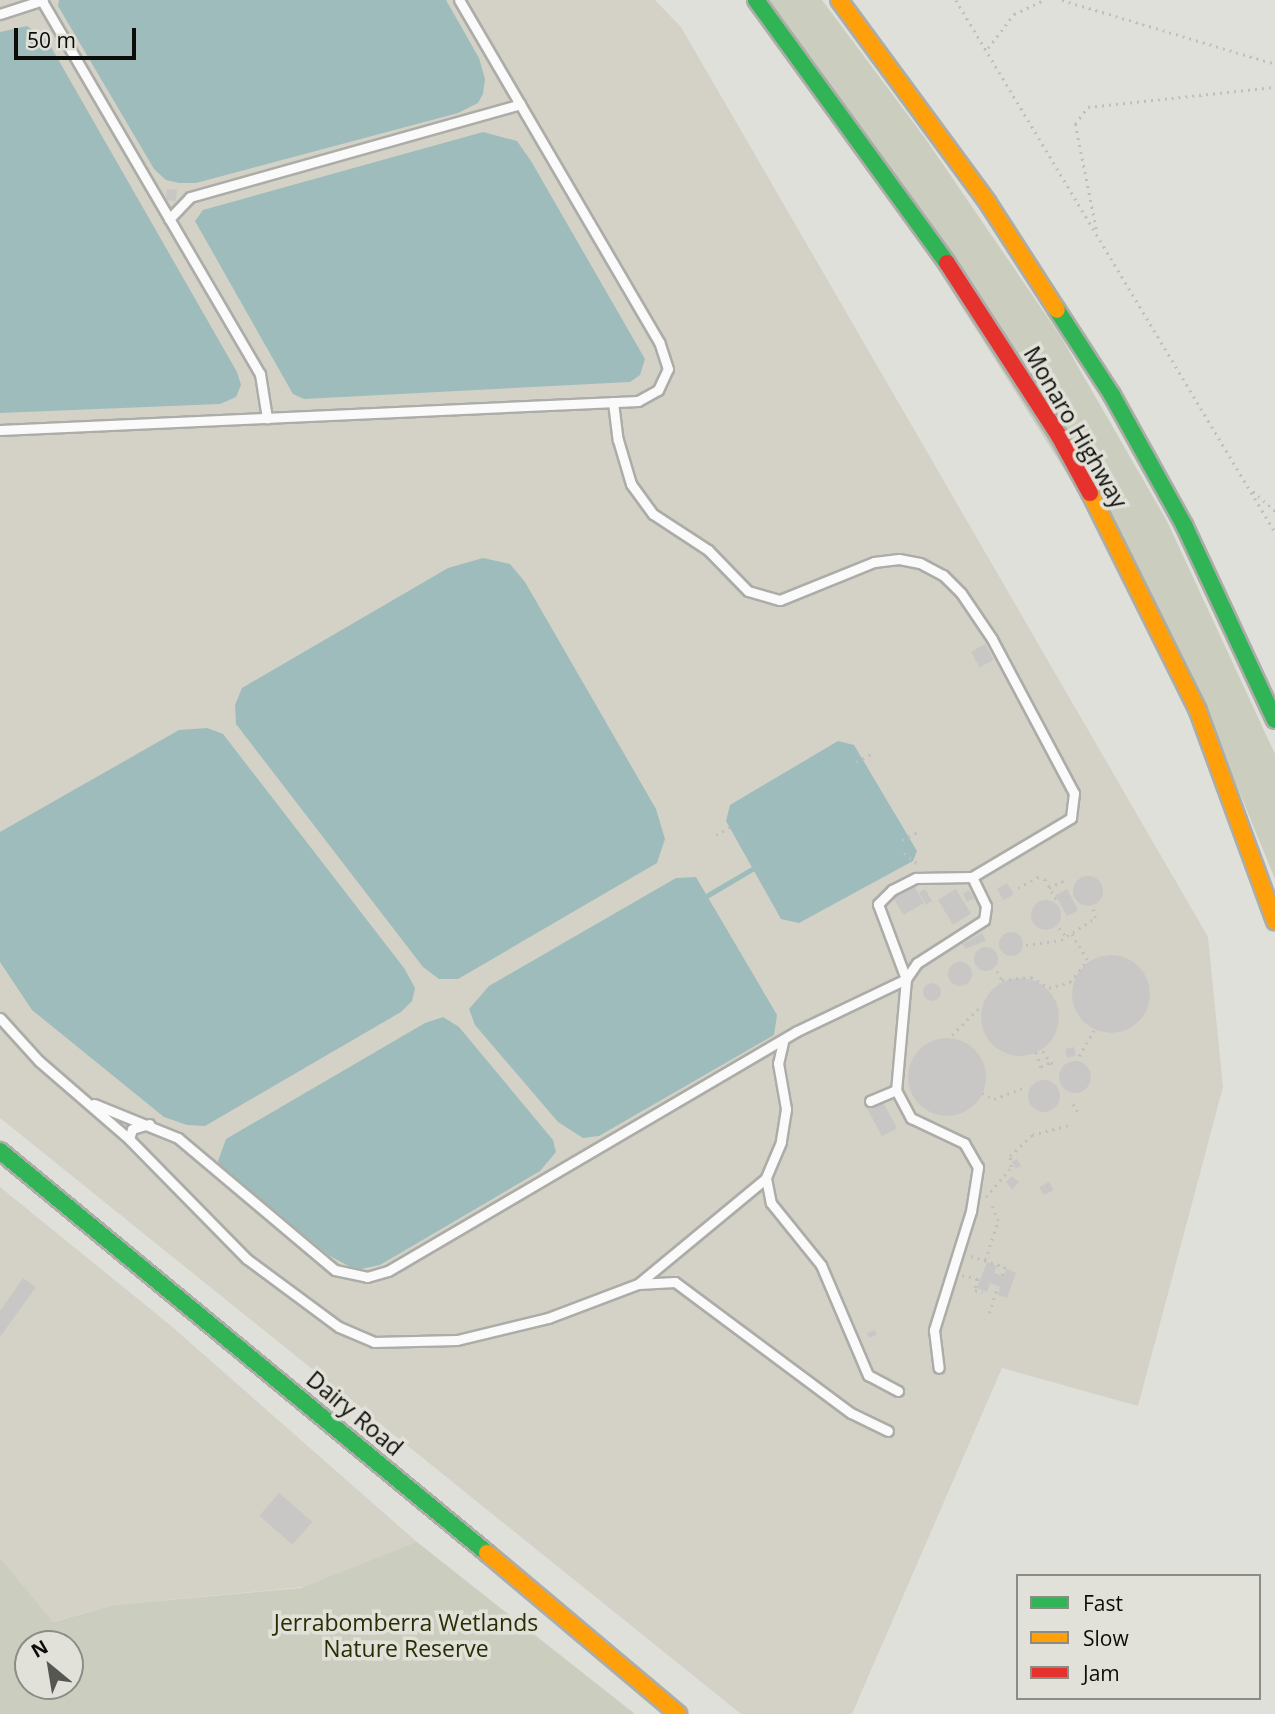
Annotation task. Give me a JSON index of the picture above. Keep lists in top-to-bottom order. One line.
{"streets":{"main road":["Monaro Highway","Dairy Road"]},"parks":["Jerrabomberra Wetlands Nature Reserve"],"legend":["Fast","Slow","Jam"],"scale_bar":"50 m","north":"top left"}
